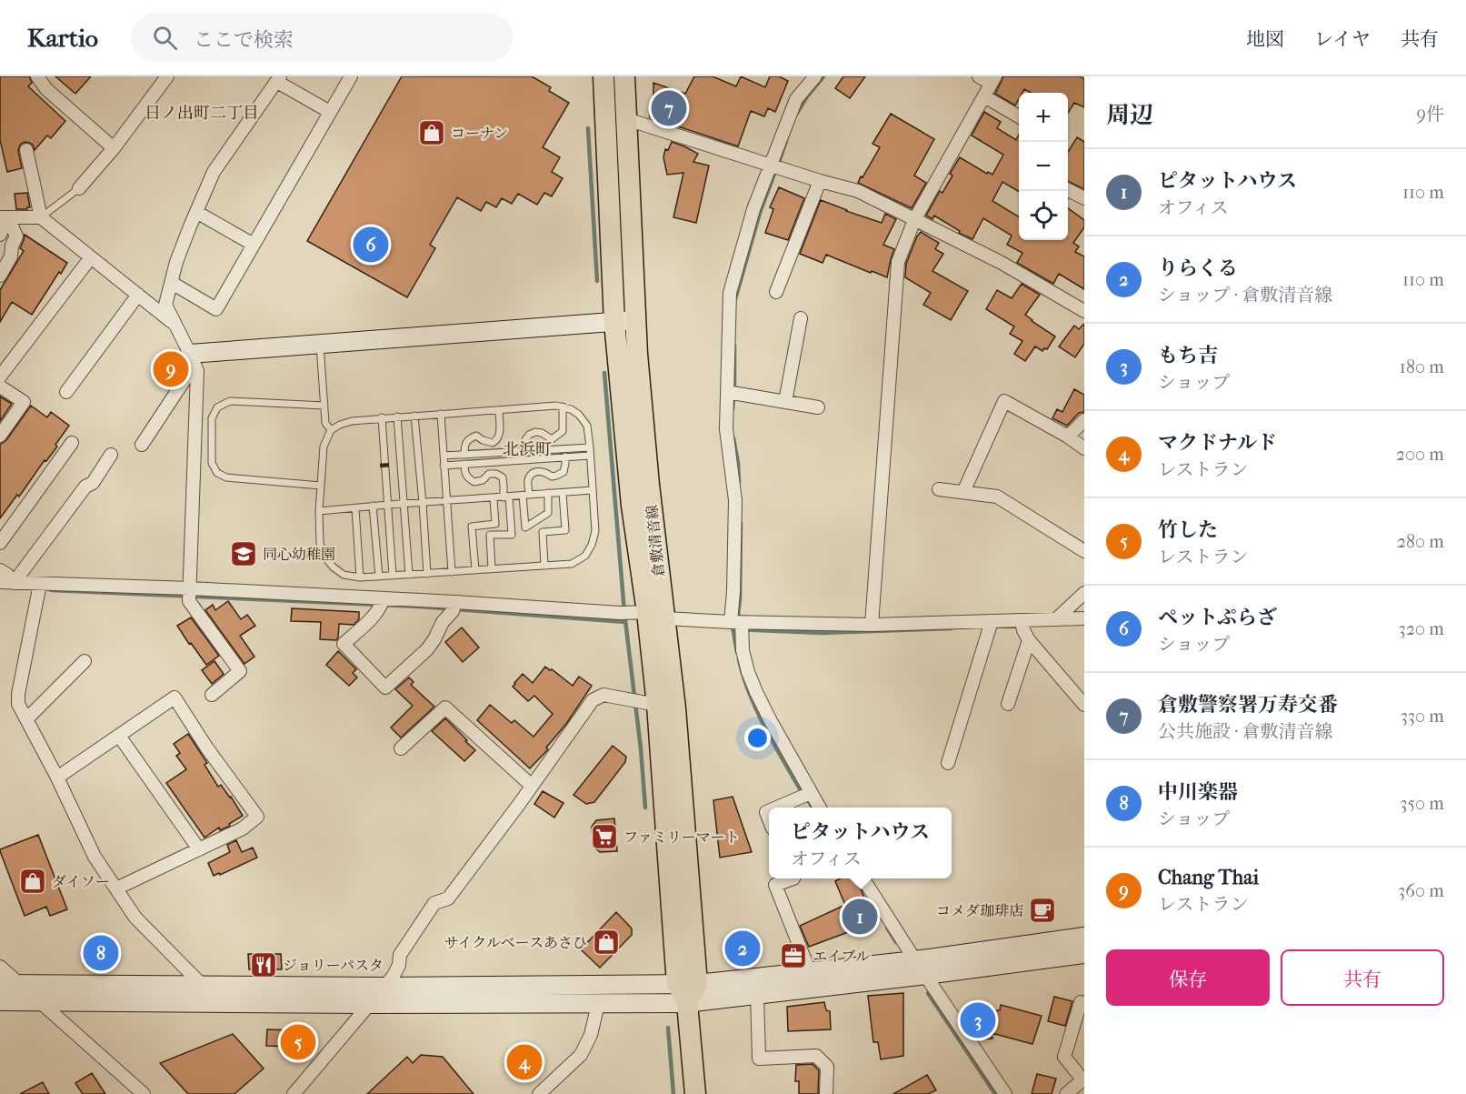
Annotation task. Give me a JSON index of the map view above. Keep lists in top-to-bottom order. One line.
{"streets":{"main road":["倉敷清音線"]},"districts":["日ノ出町二丁目","北浜町"],"places":{"shop":["コーナン","ダイソー","サイクルベースあさひ"],"school or university":["同心幼稚園"],"supermarket":["ファミリーマート"],"cafe":["コメダ珈琲店"],"office":["エイブル"],"restaurant":["ジョリーパスタ"]},"page":{"header":"Kartio","search":"ここで検索","nav":["地図","レイヤ","共有"],"heading":["周辺","9件"],"pins":["7","6","9","1","2","8","3","5","4"],"map_buttons":["+","−"],"list":[{"mark":"1","name":"ピタットハウス","note":"オフィス","value":"110 m"},{"mark":"2","name":"りらくる","note":"ショップ · 倉敷清音線","value":"110 m"},{"mark":"3","name":"もち吉","note":"ショップ","value":"180 m"},{"mark":"4","name":"マクドナルド","note":"レストラン","value":"200 m"},{"mark":"5","name":"竹した","note":"レストラン","value":"280 m"},{"mark":"6","name":"ペットぷらざ","note":"ショップ","value":"320 m"},{"mark":"7","name":"倉敷警察署万寿交番","note":"公共施設 · 倉敷清音線","value":"330 m"},{"mark":"8","name":"中川楽器","note":"ショップ","value":"350 m"},{"mark":"9","name":"Chang Thai","note":"レストラン","value":"360 m"}],"popup":["ピタットハウス","オフィス"],"buttons":["保存","共有"]}}
